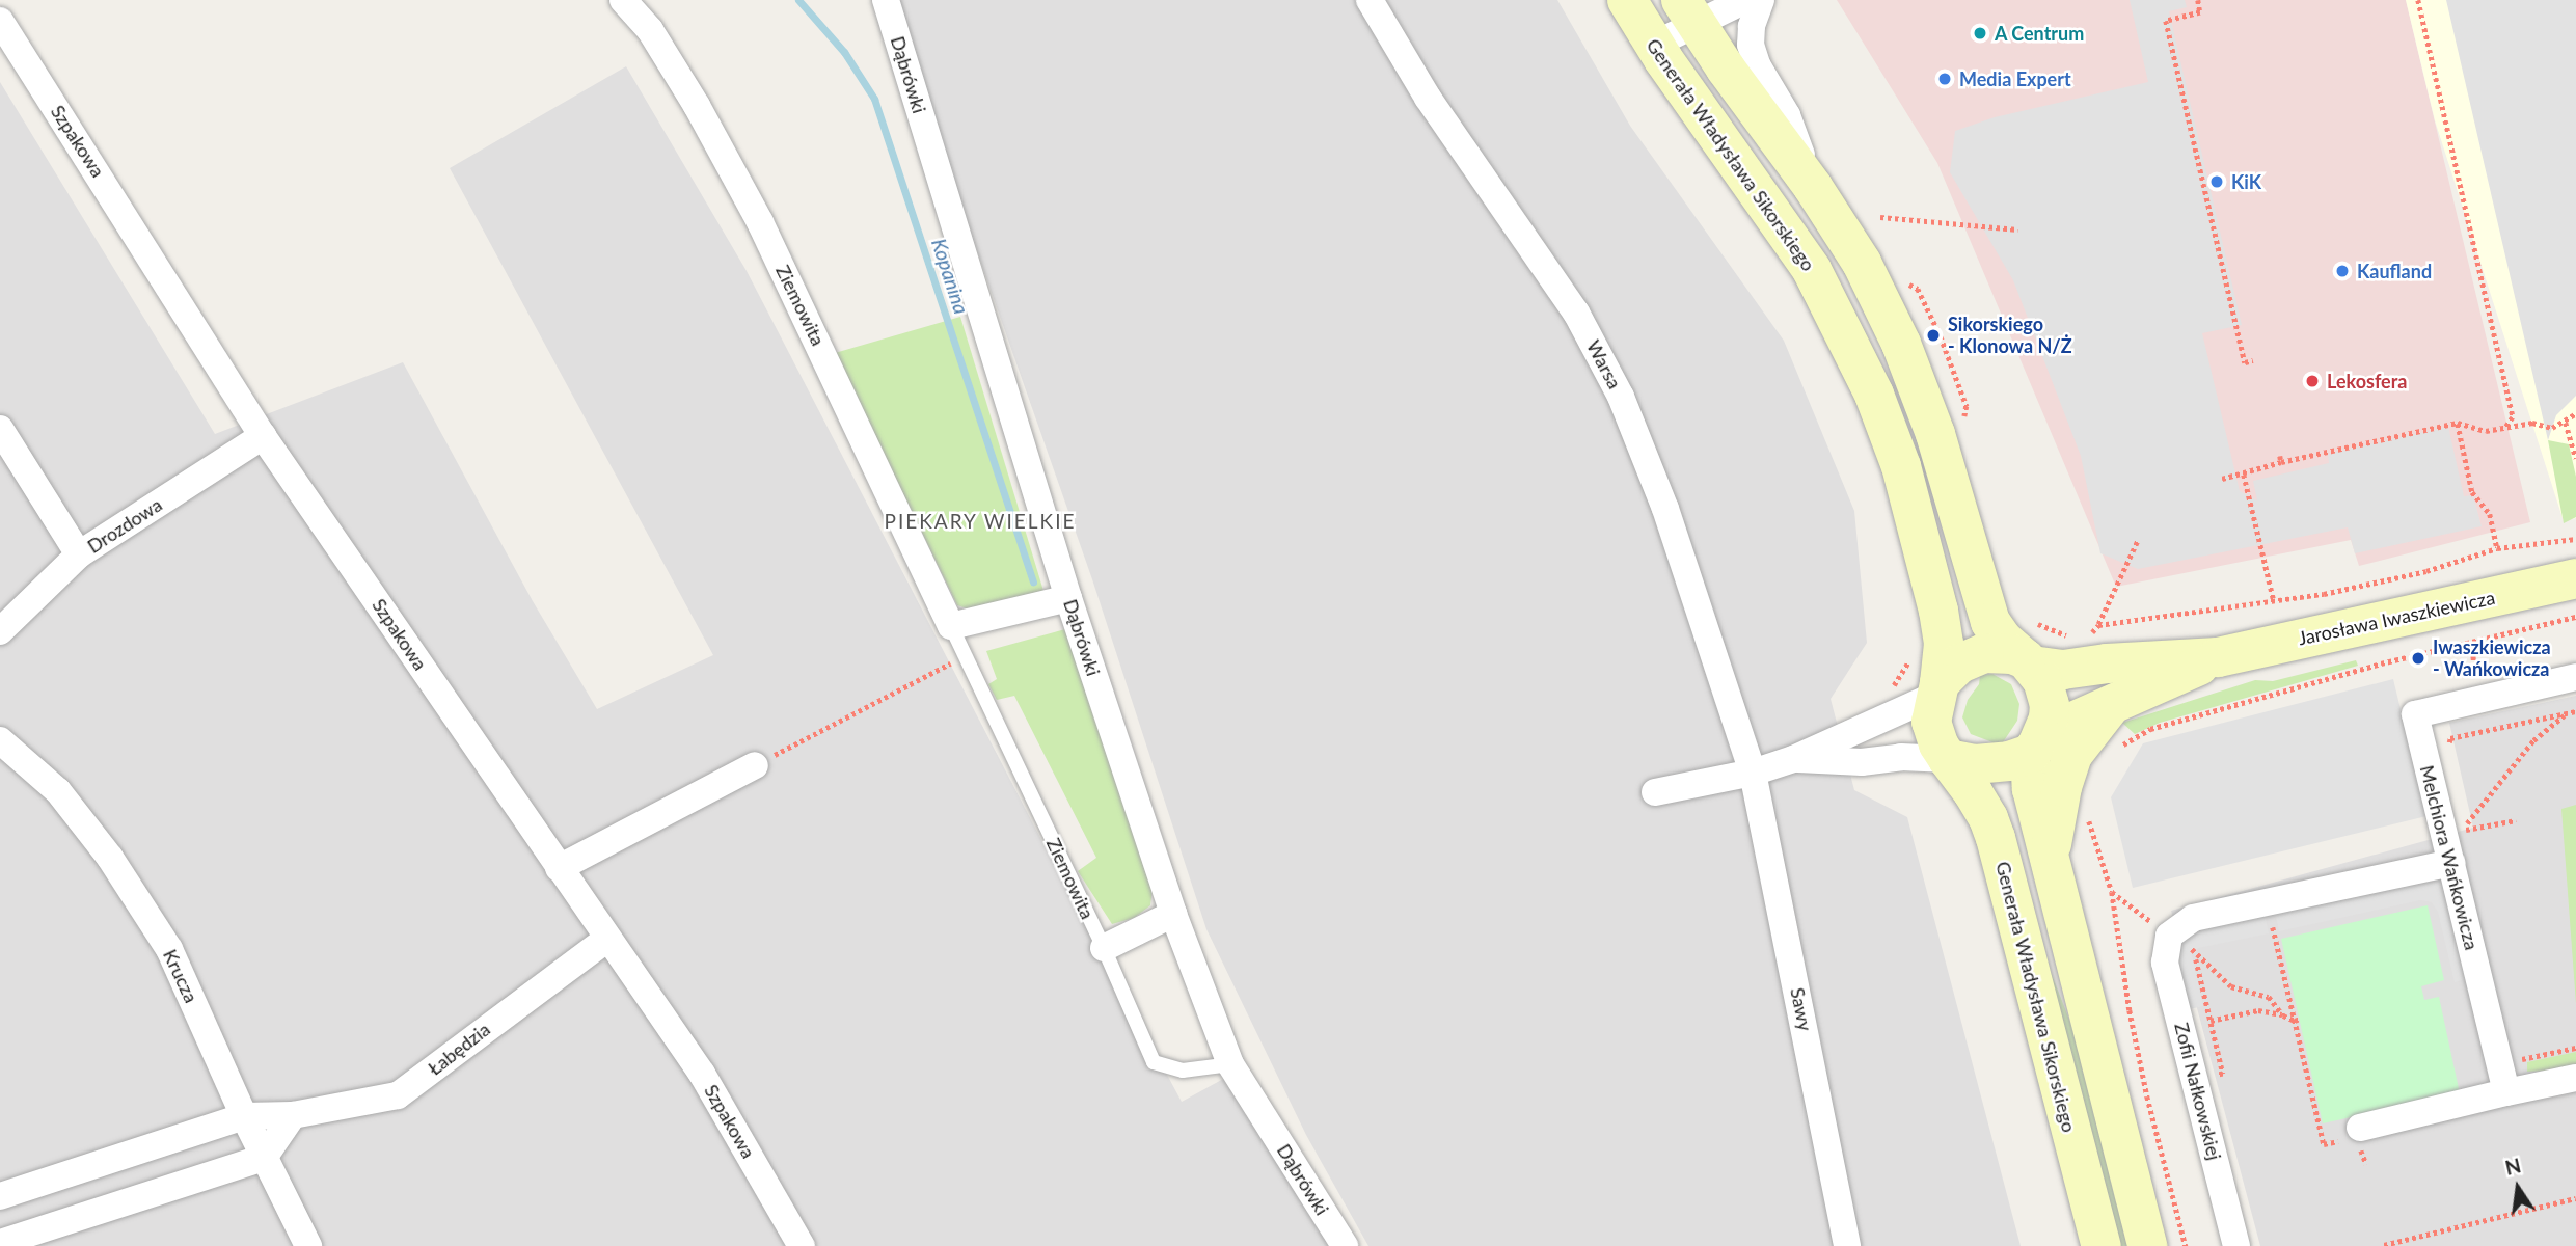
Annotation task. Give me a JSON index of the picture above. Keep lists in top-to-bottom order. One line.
{"streets":{"street":["Dąbrówki","Szpakowa","Generała Władysława Sikorskiego","Ziemowita","Warsa","Drozdowa","Jarosława Iwaszkiewicza","Melchiora Wańkowicza","Krucza","Sawy","Łabędzia","Zofii Nałkowskiej"]},"crossings":[["Dąbrówki","Ziemowita"],["Szpakowa","Drozdowa"],["Szpakowa","Łabędzia"],["Generała Władysława Sikorskiego","Jarosława Iwaszkiewicza"],["Warsa","Sawy"],["Krucza","Łabędzia"]],"districts":["PIEKARY WIELKIE"],"water":["Kopanina"],"places":["A Centrum","Media Expert","KiK","Kaufland","Sikorskiego - Klonowa N/Ż","Lekosfera","Iwaszkiewicza - Wańkowicza"],"north":"top"}
